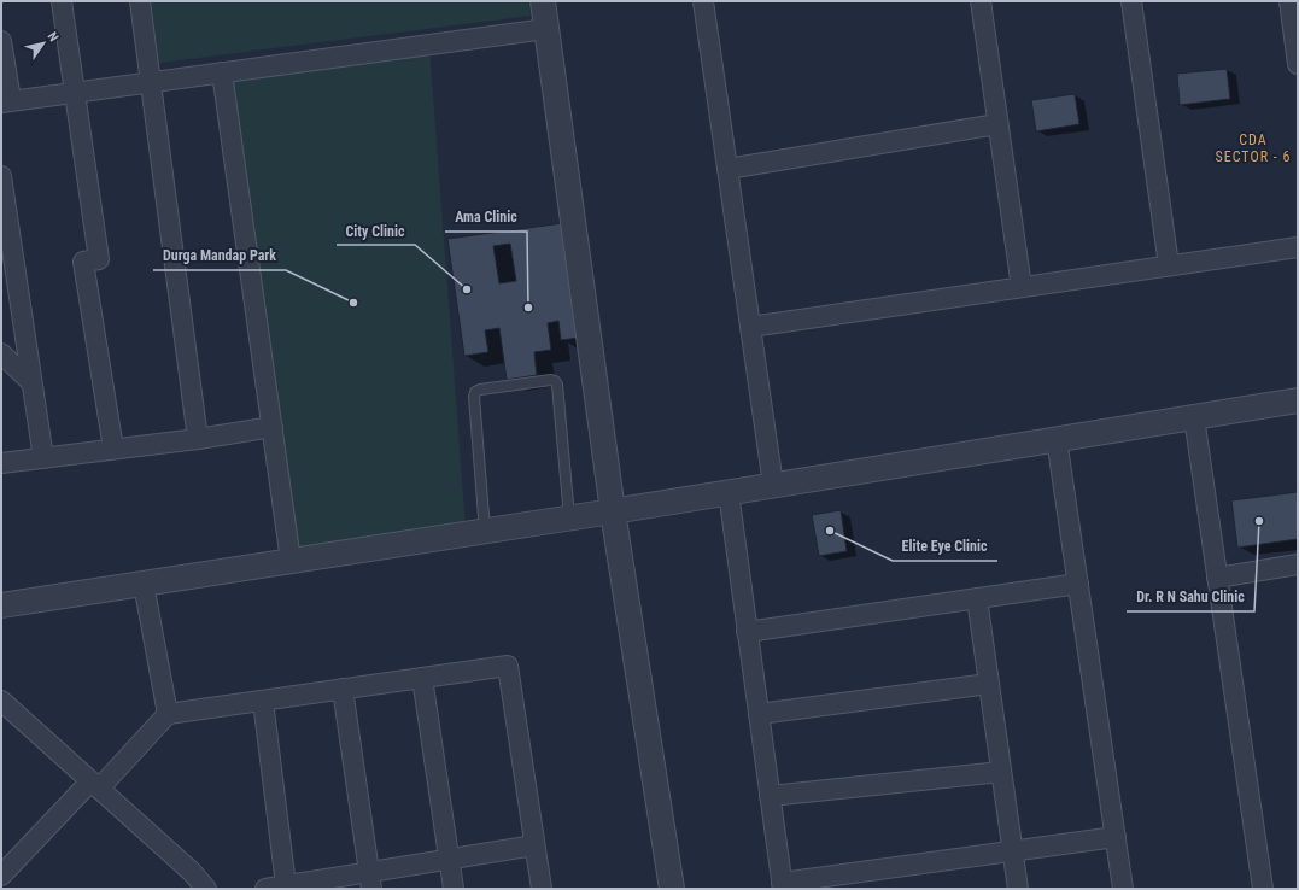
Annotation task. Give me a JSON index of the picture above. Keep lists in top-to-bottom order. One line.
{"districts":["CDA SECTOR - 6"],"places":["City Clinic","Durga Mandap Park","Ama Clinic","Dr. R N Sahu Clinic","Elite Eye Clinic"],"north":"top right"}
